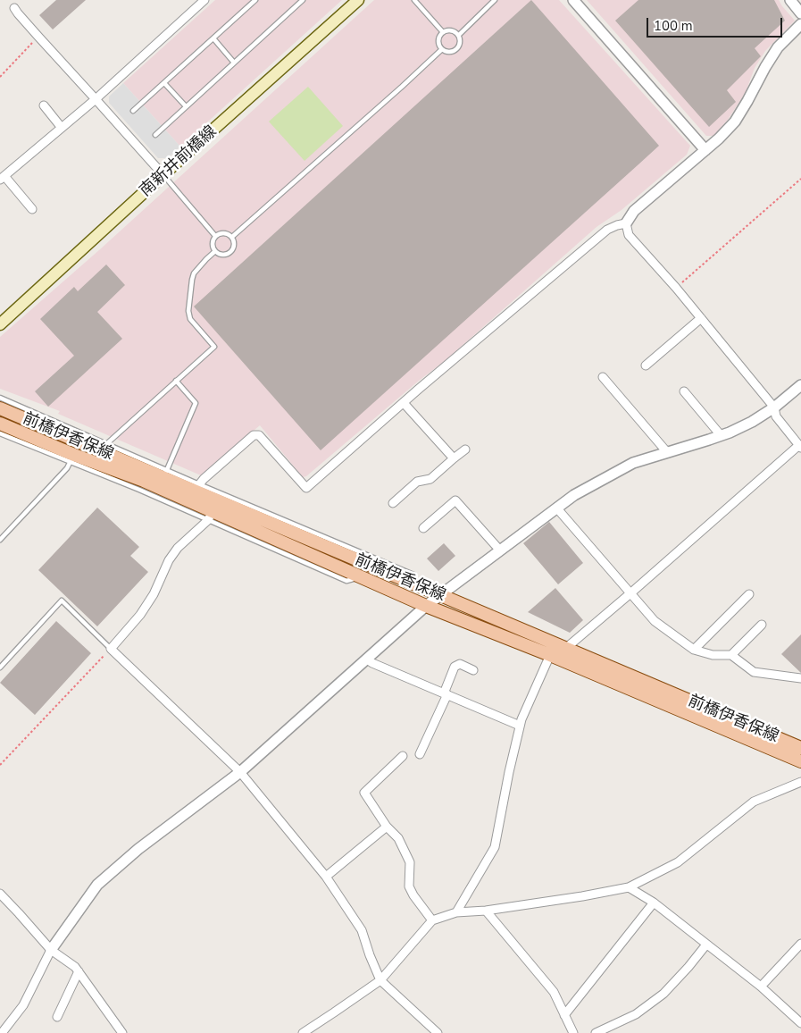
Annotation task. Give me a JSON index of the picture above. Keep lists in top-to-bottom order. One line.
{"streets":{"main road":["南新井前橋線","前橋伊香保線"]},"scale_bar":"100 m"}
